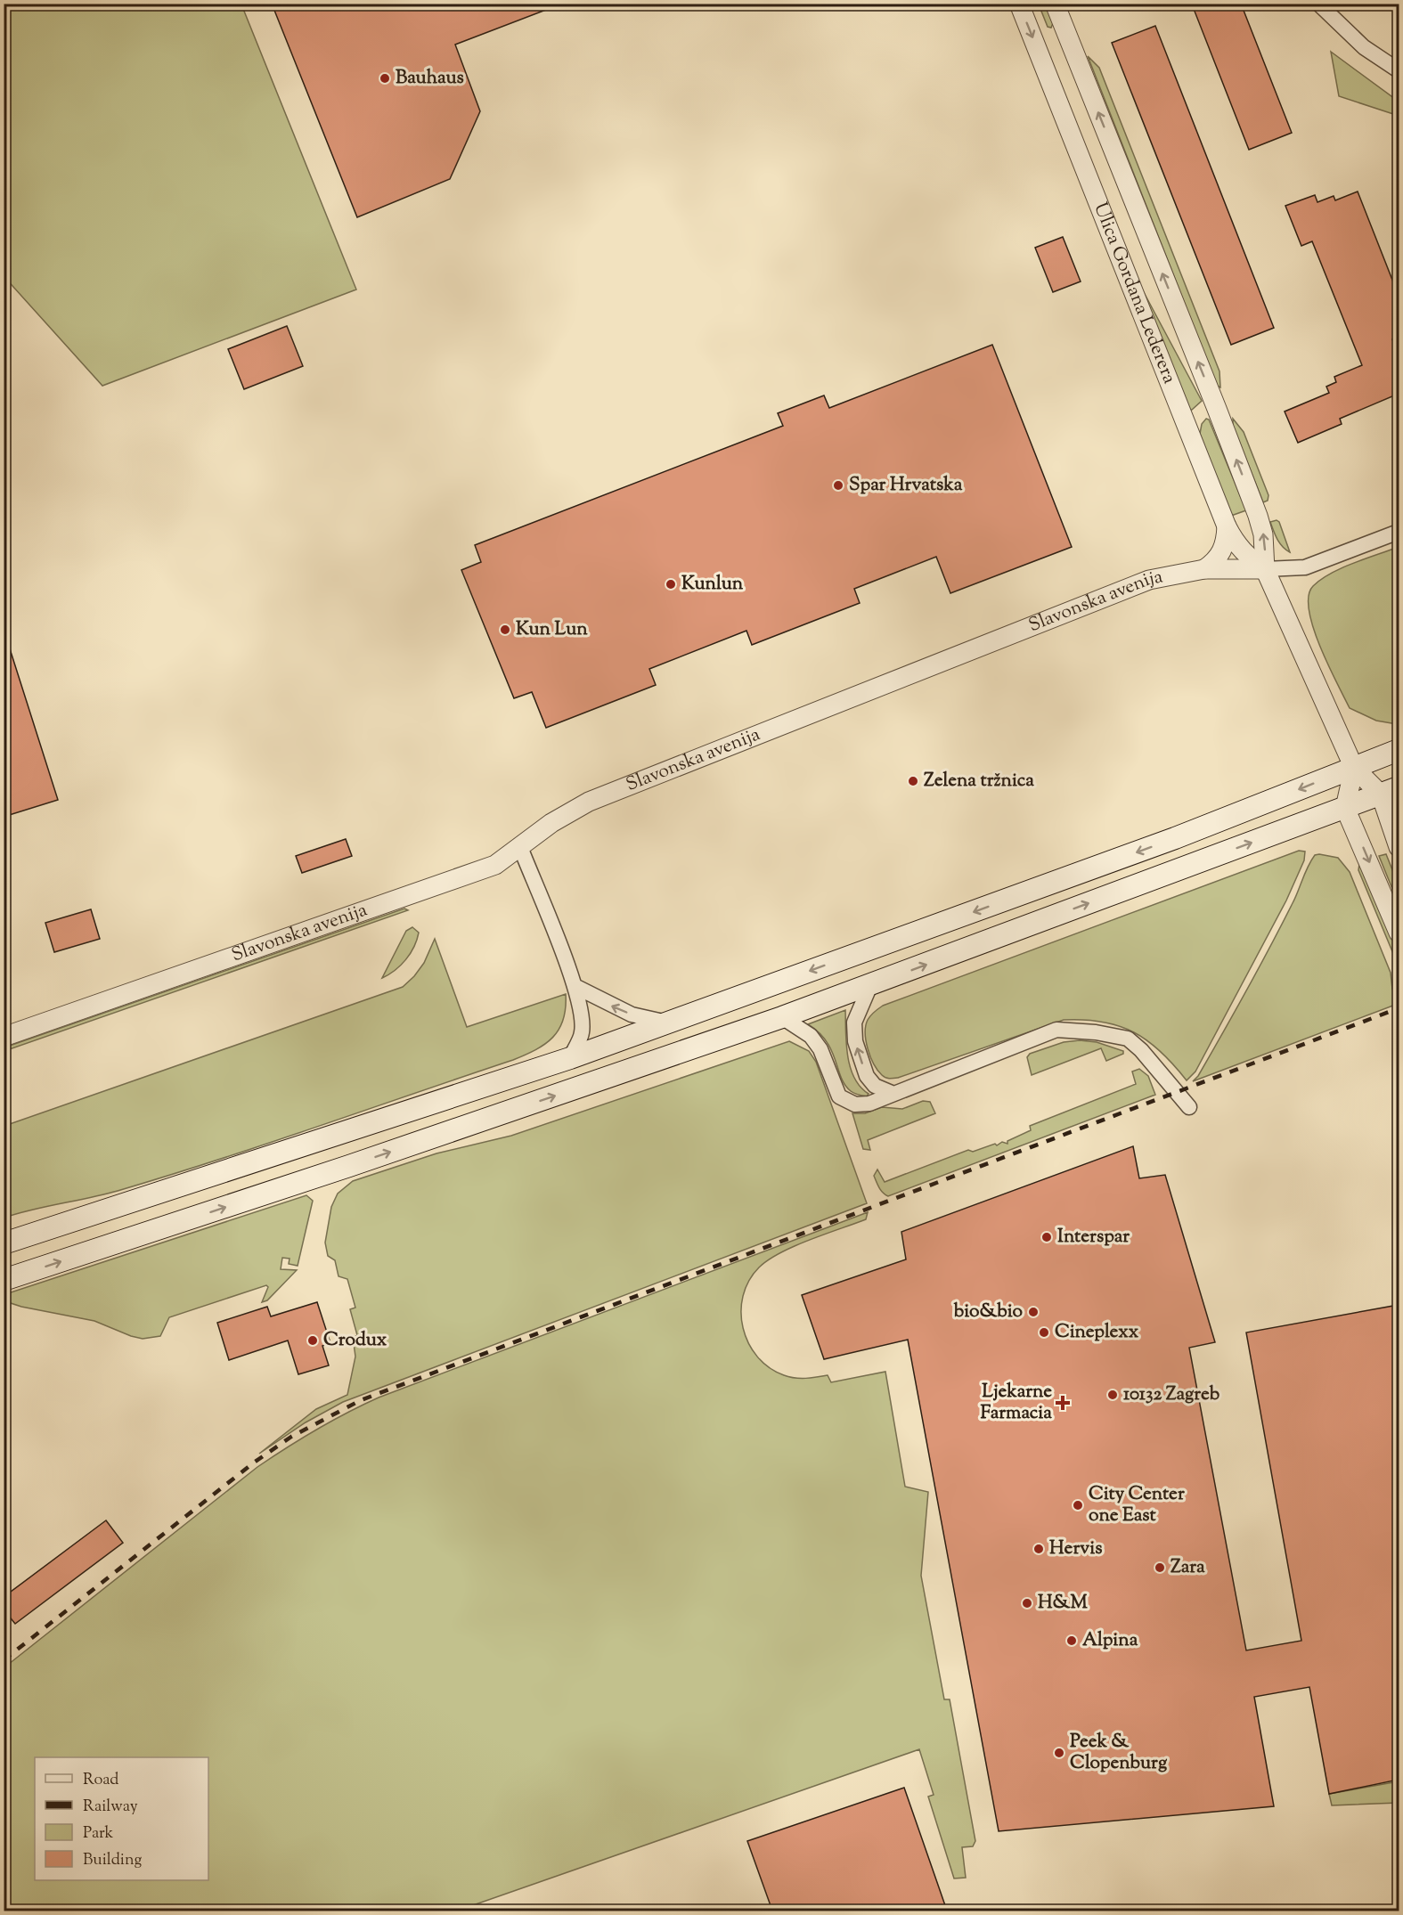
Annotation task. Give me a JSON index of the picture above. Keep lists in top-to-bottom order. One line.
{"streets":{"street":["Ulica Gordana Lederera","Slavonska avenija"]},"crossings":[["Ulica Gordana Lederera","Slavonska avenija"]],"places":{"other":["Bauhaus","Spar Hrvatska","Kunlun","Kun Lun","Zelena tržnica","Interspar","bio&bio","Cineplexx","Crodux","10132 Zagreb","City Center one East","Hervis","Zara","H&M","Alpina","Peek & Clopenburg"],"health":["Ljekarne Farmacia"]},"legend":["Road","Railway","Park","Building"]}
